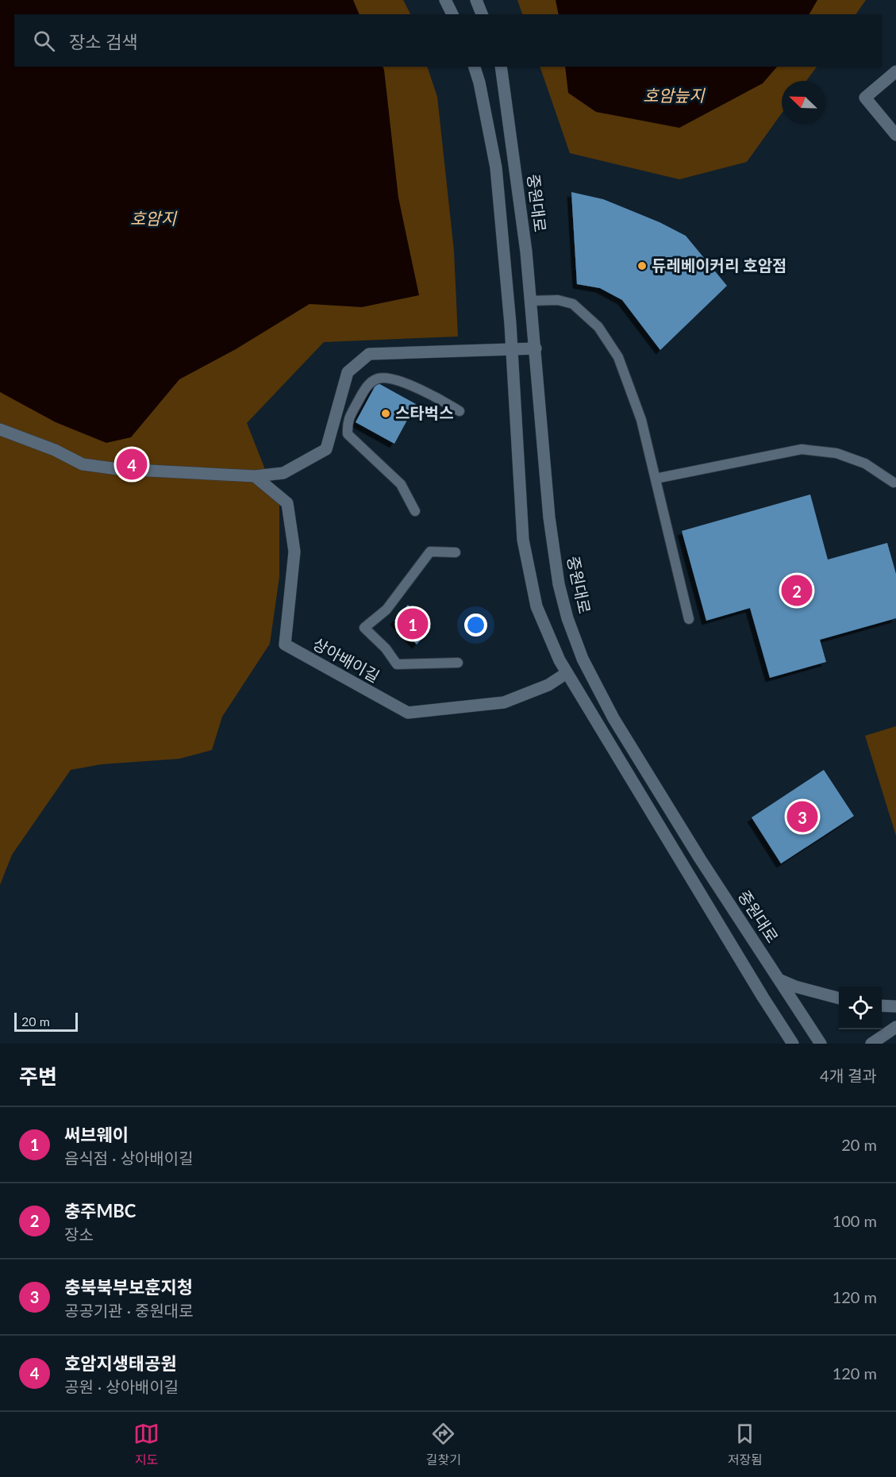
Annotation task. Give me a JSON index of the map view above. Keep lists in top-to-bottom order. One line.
{"streets":{"main road":["중원대로","상아배이길"]},"water":["호암늪지","호암지"],"places":["듀레베이커리 호암점","스타벅스"],"scale_bar":"20 m","north":"top left","page":{"search":"장소 검색","pins":["4","2","1","3"],"scale":"20 m","heading":["주변","4개 결과"],"list":[{"mark":"1","name":"써브웨이","note":"음식점 · 상아배이길","value":"20 m"},{"mark":"2","name":"충주MBC","note":"장소","value":"100 m"},{"mark":"3","name":"충북북부보훈지청","note":"공공기관 · 중원대로","value":"120 m"},{"mark":"4","name":"호암지생태공원","note":"공원 · 상아배이길","value":"120 m"}],"nav":["지도","길찾기","저장됨"]}}
